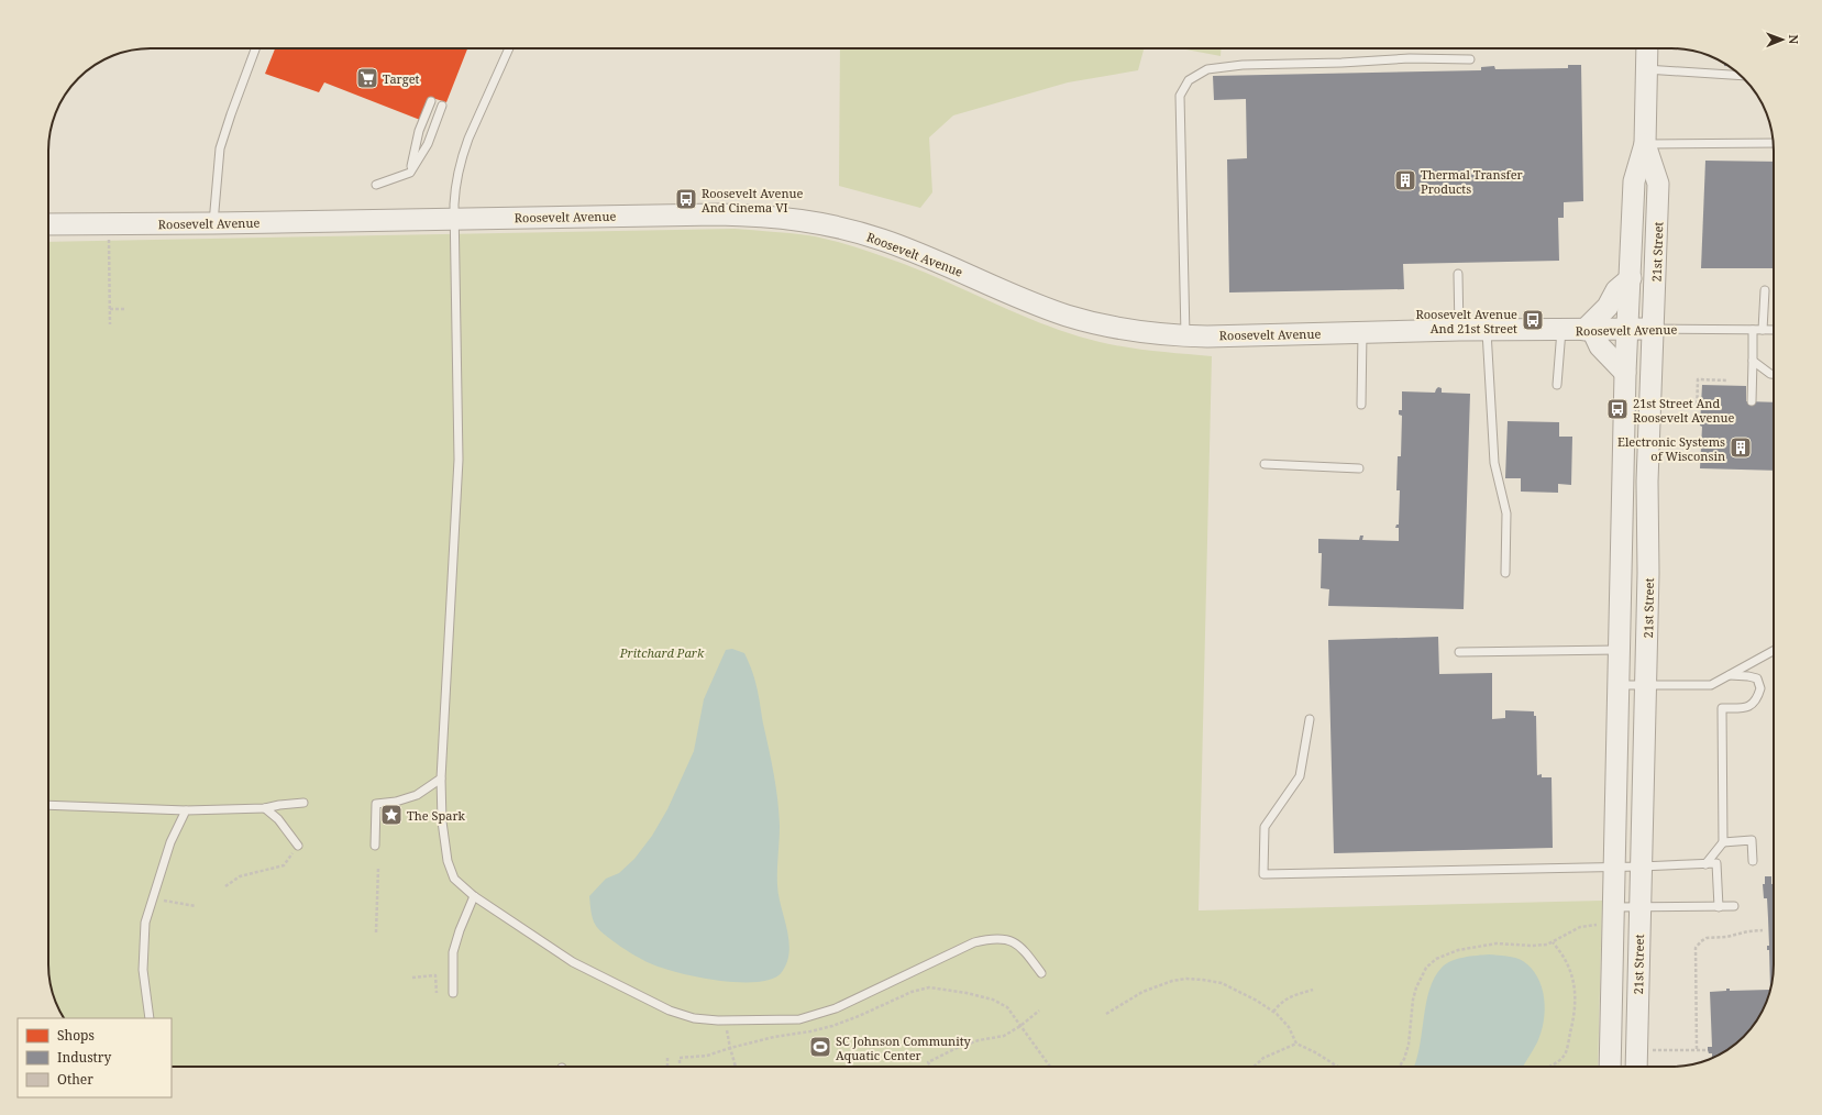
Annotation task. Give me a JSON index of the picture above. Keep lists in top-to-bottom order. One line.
{"streets":{"street":["Roosevelt Avenue","21st Street"]},"crossings":[["Roosevelt Avenue","21st Street"]],"parks":["Pritchard Park"],"places":{"supermarket":["Target"],"building":["Thermal Transfer Products","Electronic Systems of Wisconsin"],"bus stop":["Roosevelt Avenue And Cinema VI","Roosevelt Avenue And 21st Street","21st Street And Roosevelt Avenue"],"place":["The Spark"],"sports":["SC Johnson Community Aquatic Center"]},"legend":["Shops","Industry","Other"],"north":"right"}
